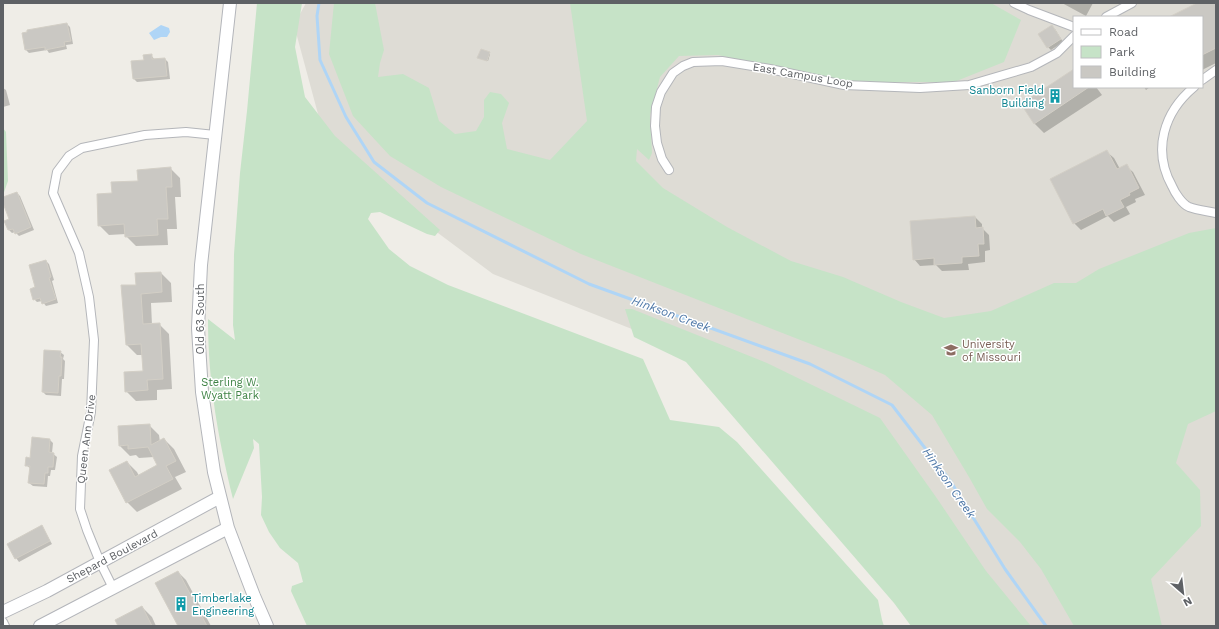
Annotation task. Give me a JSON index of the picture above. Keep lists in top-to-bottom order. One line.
{"streets":{"main road":["Old 63 South","Shepard Boulevard"],"street":["East Campus Loop","Queen Ann Drive"]},"crossings":[["Old 63 South","Queen Ann Drive"],["Old 63 South","Shepard Boulevard"],["Queen Ann Drive","Shepard Boulevard"]],"water":["Hinkson Creek"],"parks":["Sterling W. Wyatt Park"],"places":{"building":["Sanborn Field Building","Timberlake Engineering"],"school or university":["University of Missouri"]},"legend":["Road","Park","Building"],"north":"bottom right"}
